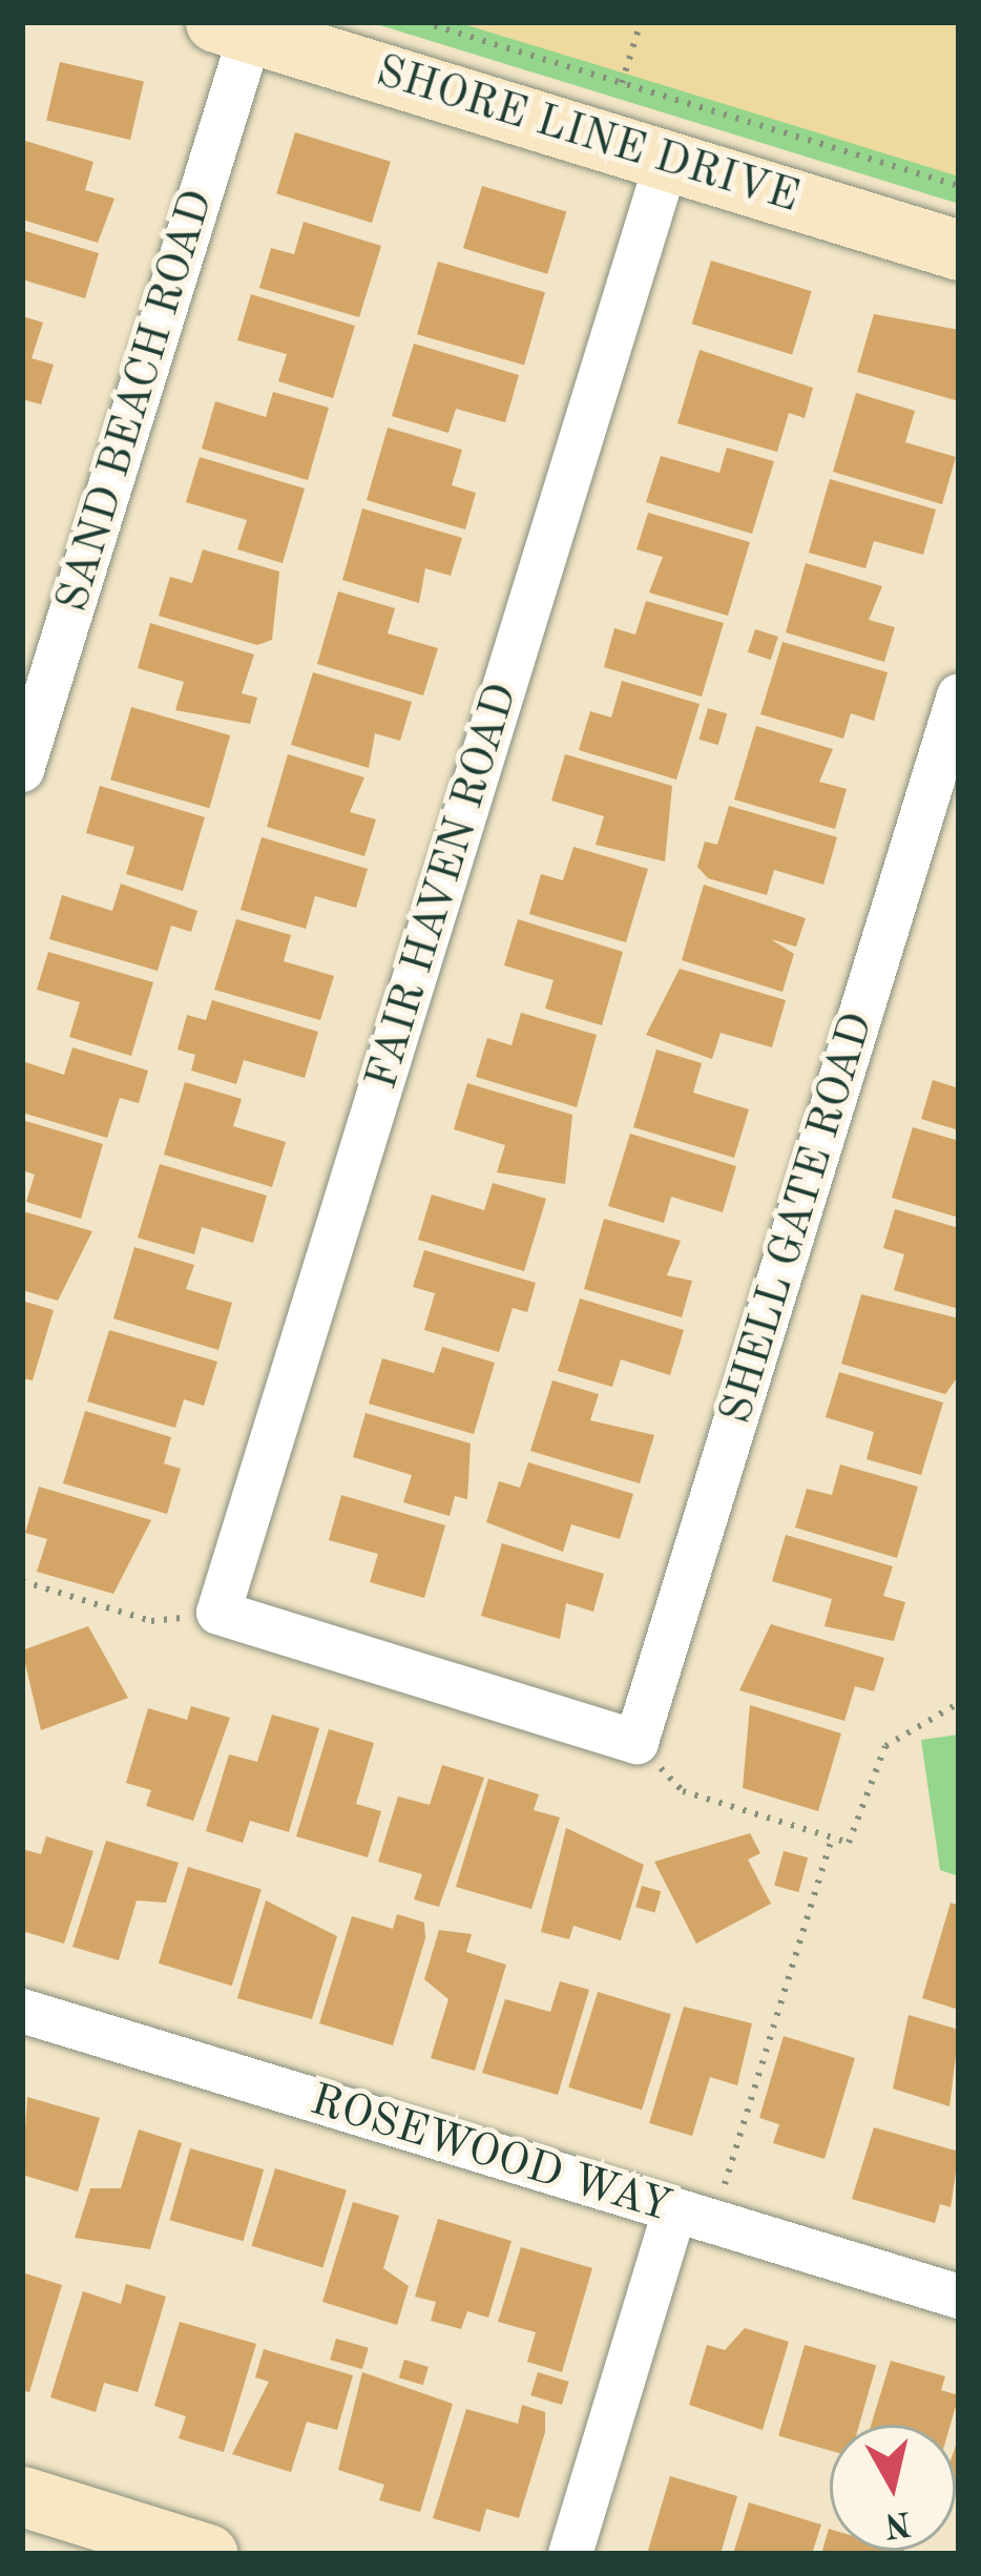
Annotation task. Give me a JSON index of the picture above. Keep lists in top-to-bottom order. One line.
{"streets":{"street":["SHORE LINE DRIVE","SAND BEACH ROAD","FAIR HAVEN ROAD","SHELL GATE ROAD","ROSEWOOD WAY"]},"crossings":[["SHORE LINE DRIVE","SAND BEACH ROAD"],["SHORE LINE DRIVE","FAIR HAVEN ROAD"]],"north":"bottom"}
